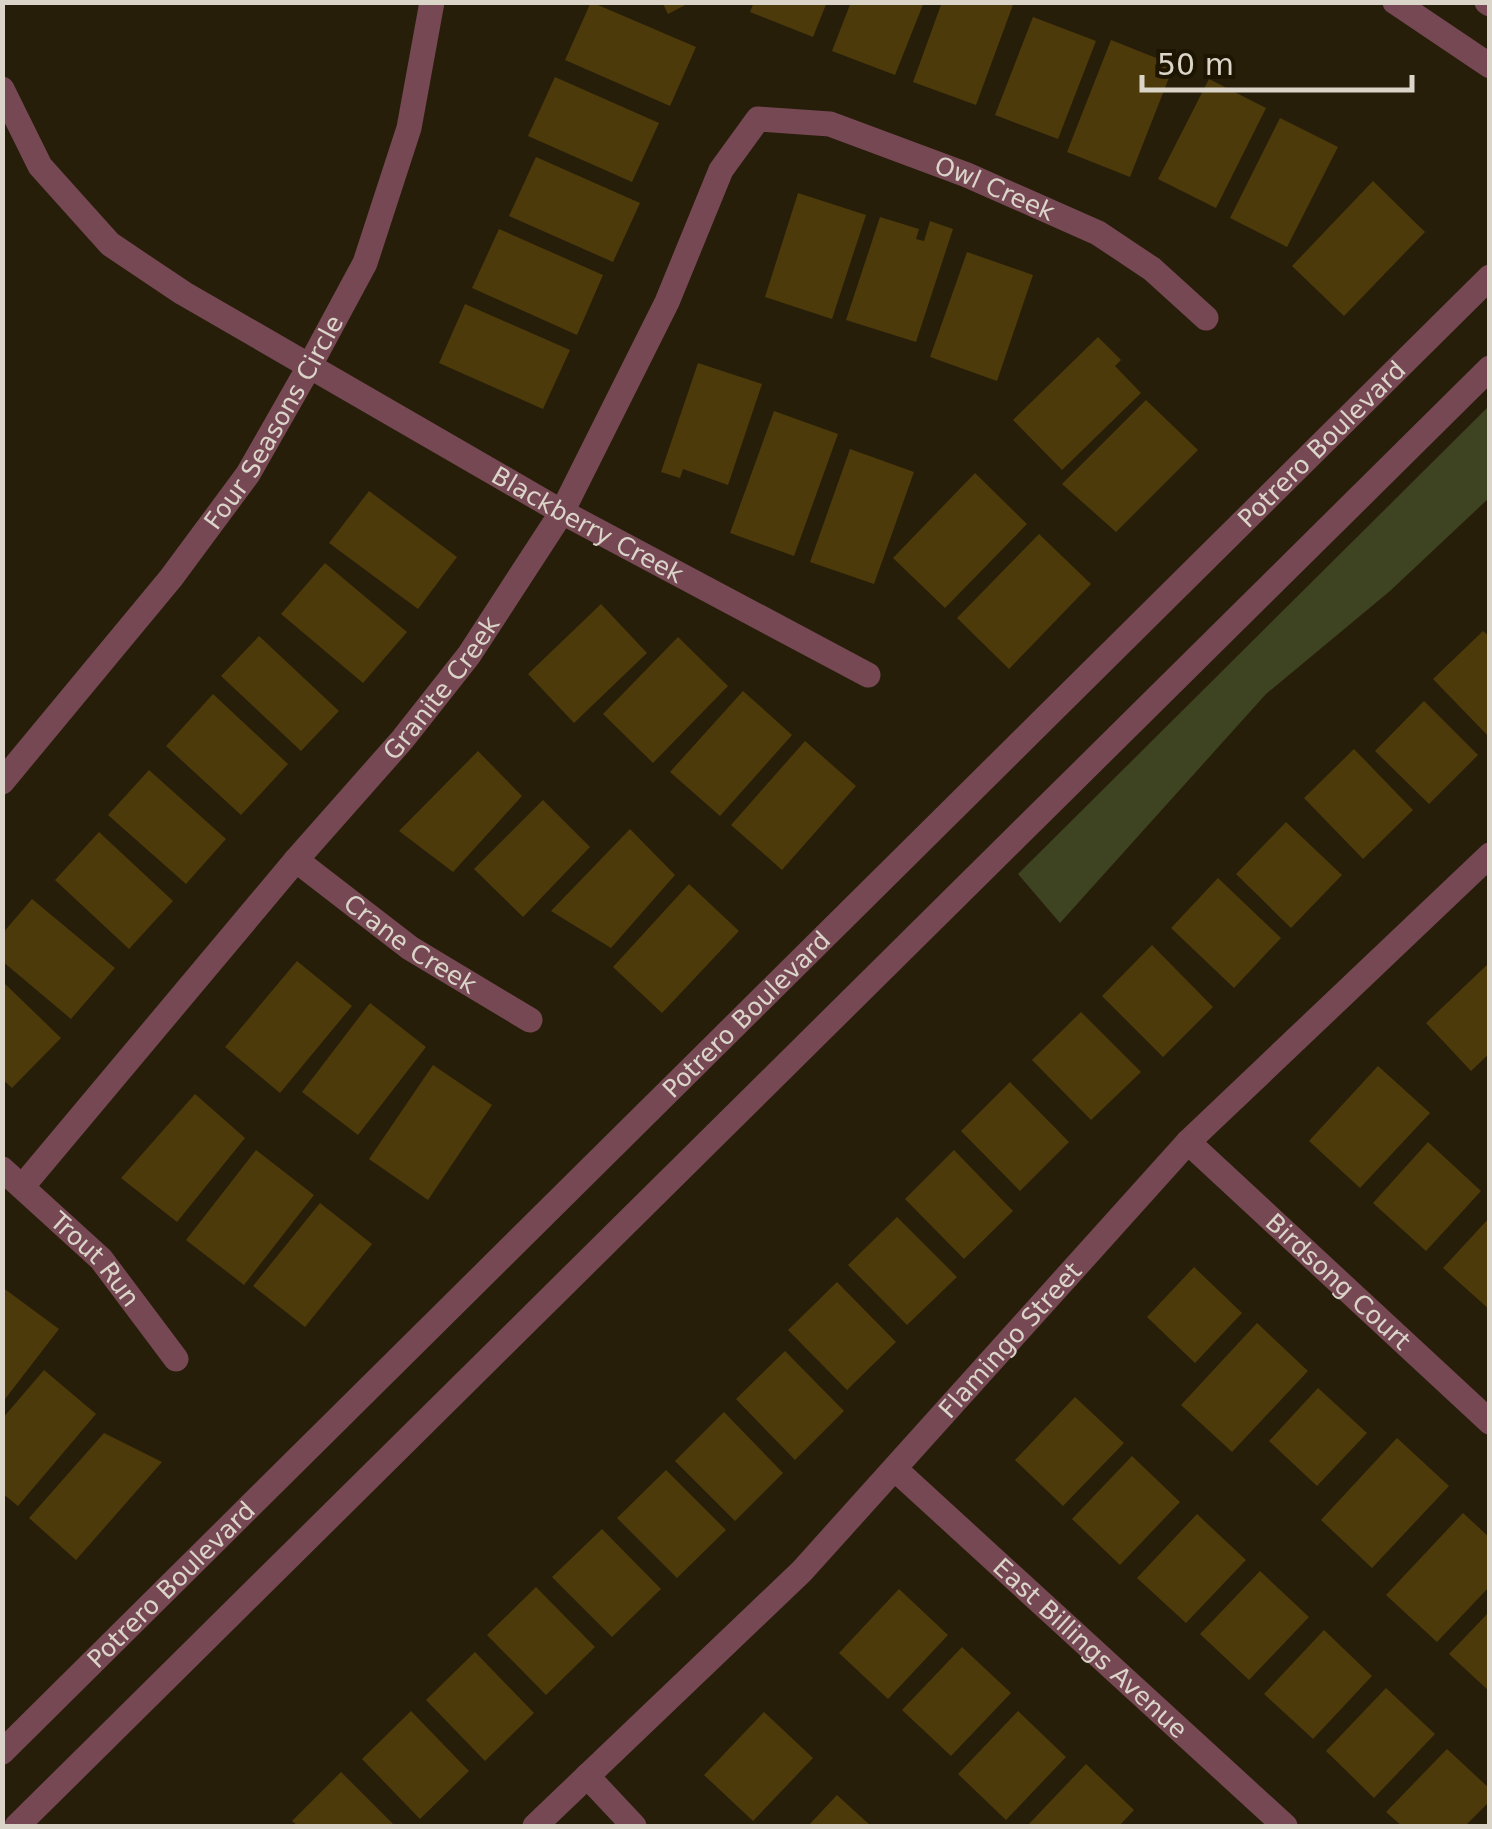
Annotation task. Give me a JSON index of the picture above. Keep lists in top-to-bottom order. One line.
{"streets":{"street":["Owl Creek","Four Seasons Circle","Potrero Boulevard","Blackberry Creek","Granite Creek","Crane Creek","Trout Run","Birdsong Court","Flamingo Street","East Billings Avenue"]},"crossings":[["Owl Creek","Granite Creek"],["Four Seasons Circle","Blackberry Creek"],["Blackberry Creek","Granite Creek"],["Granite Creek","Crane Creek"],["Granite Creek","Trout Run"],["Birdsong Court","Flamingo Street"],["Flamingo Street","East Billings Avenue"]],"scale_bar":"50 m"}
